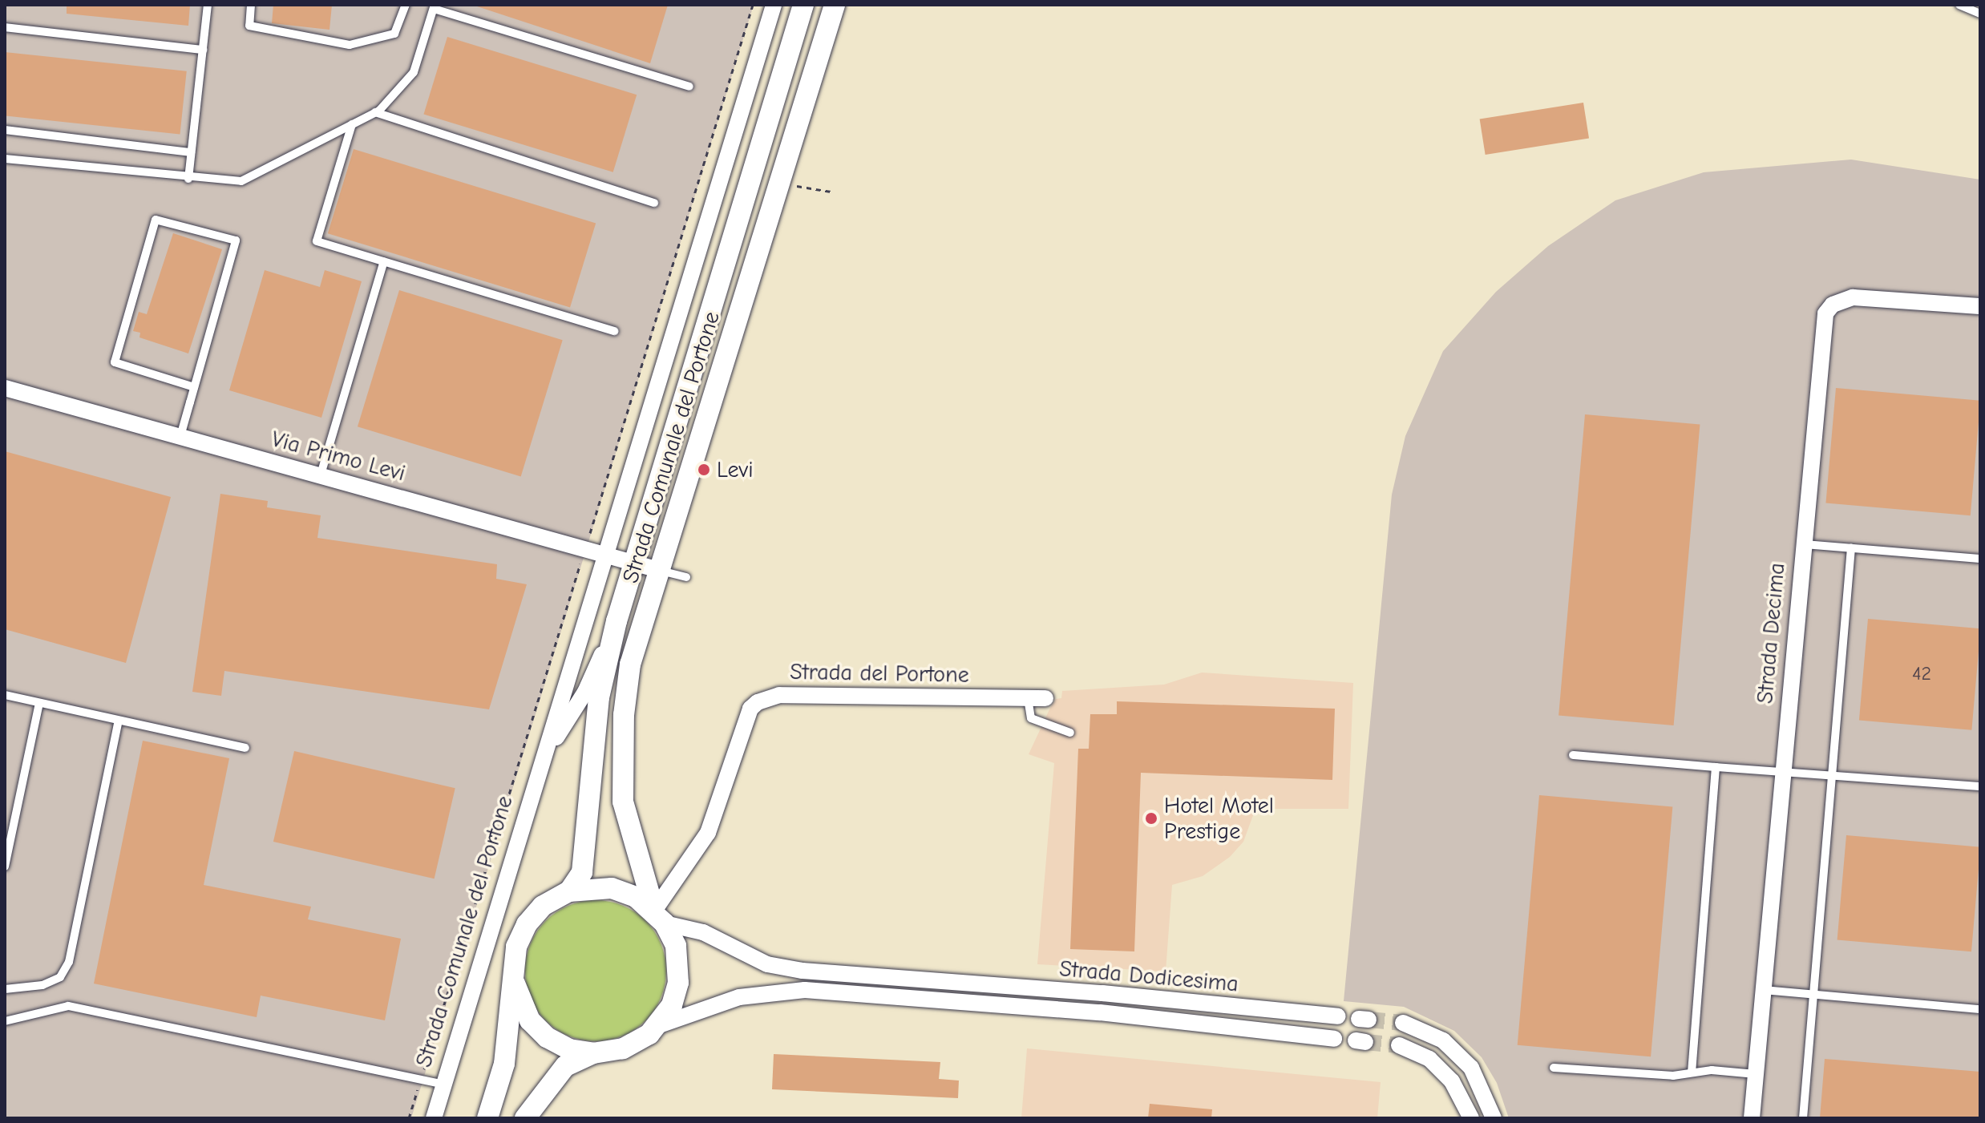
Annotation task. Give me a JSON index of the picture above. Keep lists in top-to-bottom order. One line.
{"streets":{"street":["Strada Comunale del Portone","Via Primo Levi","Strada Decima","Strada del Portone","Strada Dodicesima"]},"crossings":[["Strada Comunale del Portone","Via Primo Levi"],["Strada Comunale del Portone","Strada del Portone"],["Strada Comunale del Portone","Strada Dodicesima"],["Strada del Portone","Strada Dodicesima"]],"places":["Levi","Hotel Motel Prestige"],"house_numbers":["42"]}
